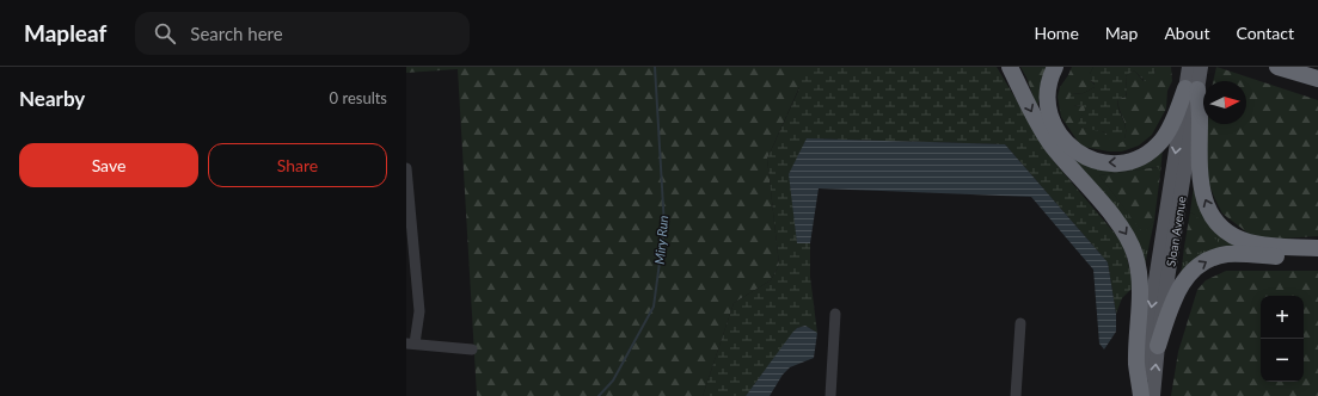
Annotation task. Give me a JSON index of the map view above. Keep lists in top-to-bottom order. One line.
{"streets":{"main road":["Sloan Avenue"]},"water":["Miry Run"],"north":"right","page":{"header":"Mapleaf","search":"Search here","nav":["Home","Map","About","Contact"],"heading":["Nearby","0 results"],"buttons":["Save","Share"],"map_buttons":["+","−"]}}
